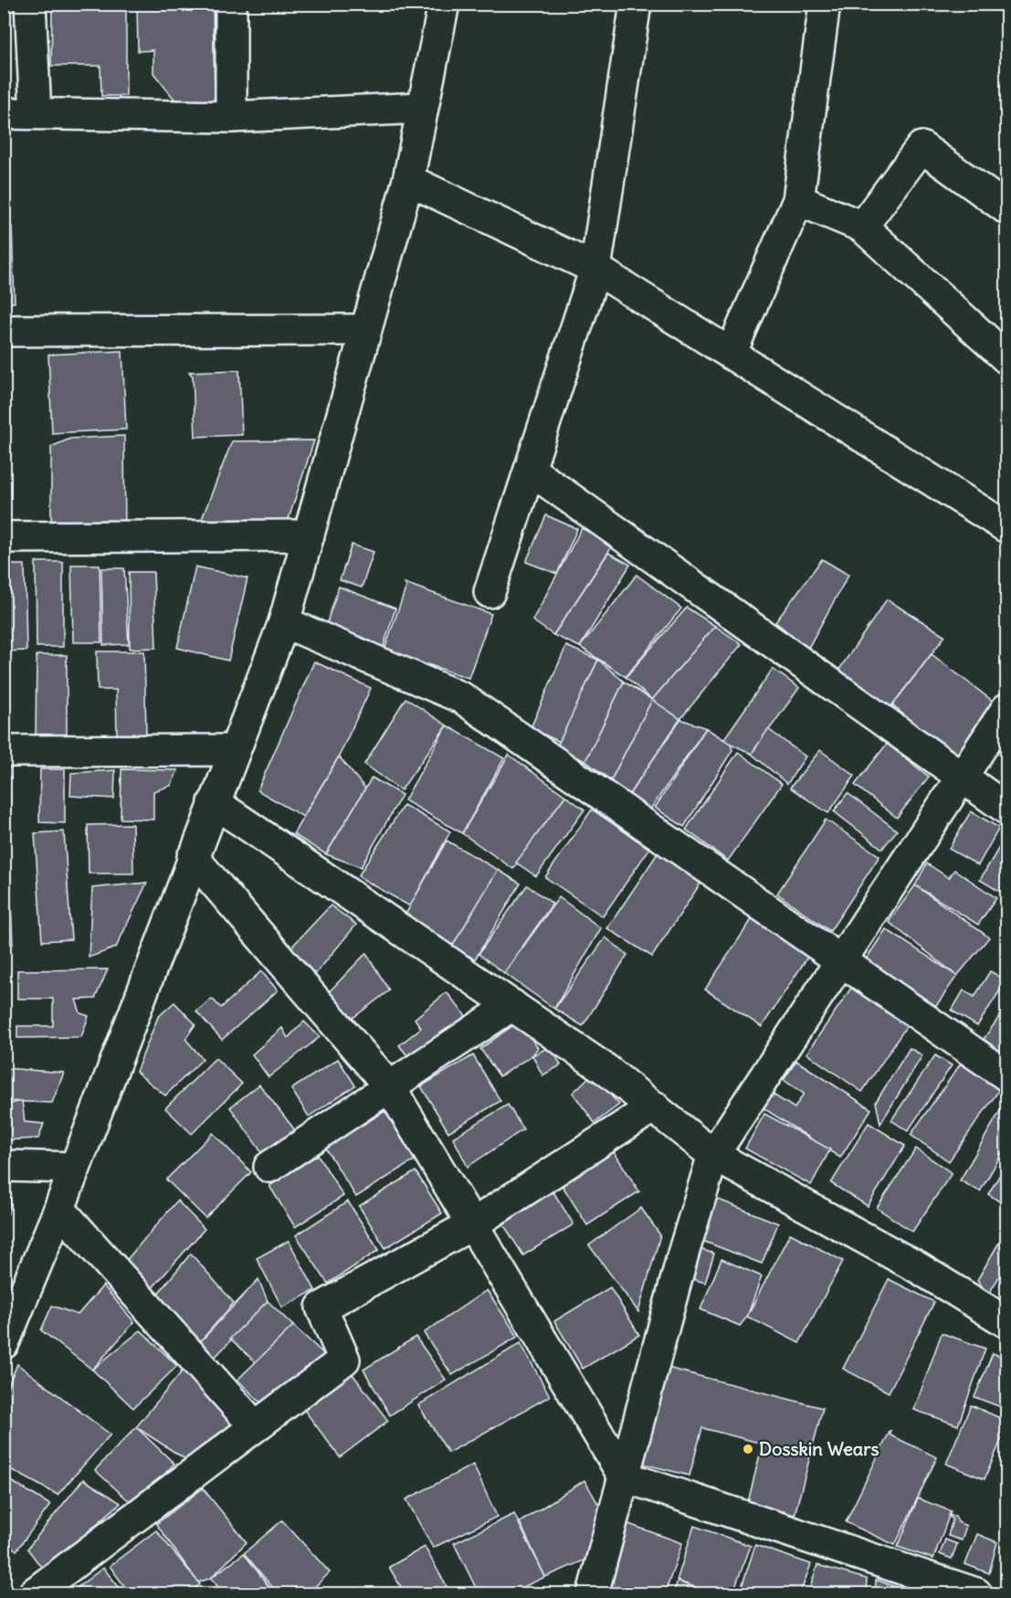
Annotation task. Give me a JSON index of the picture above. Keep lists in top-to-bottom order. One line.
{"places":["Dosskin Wears"]}
